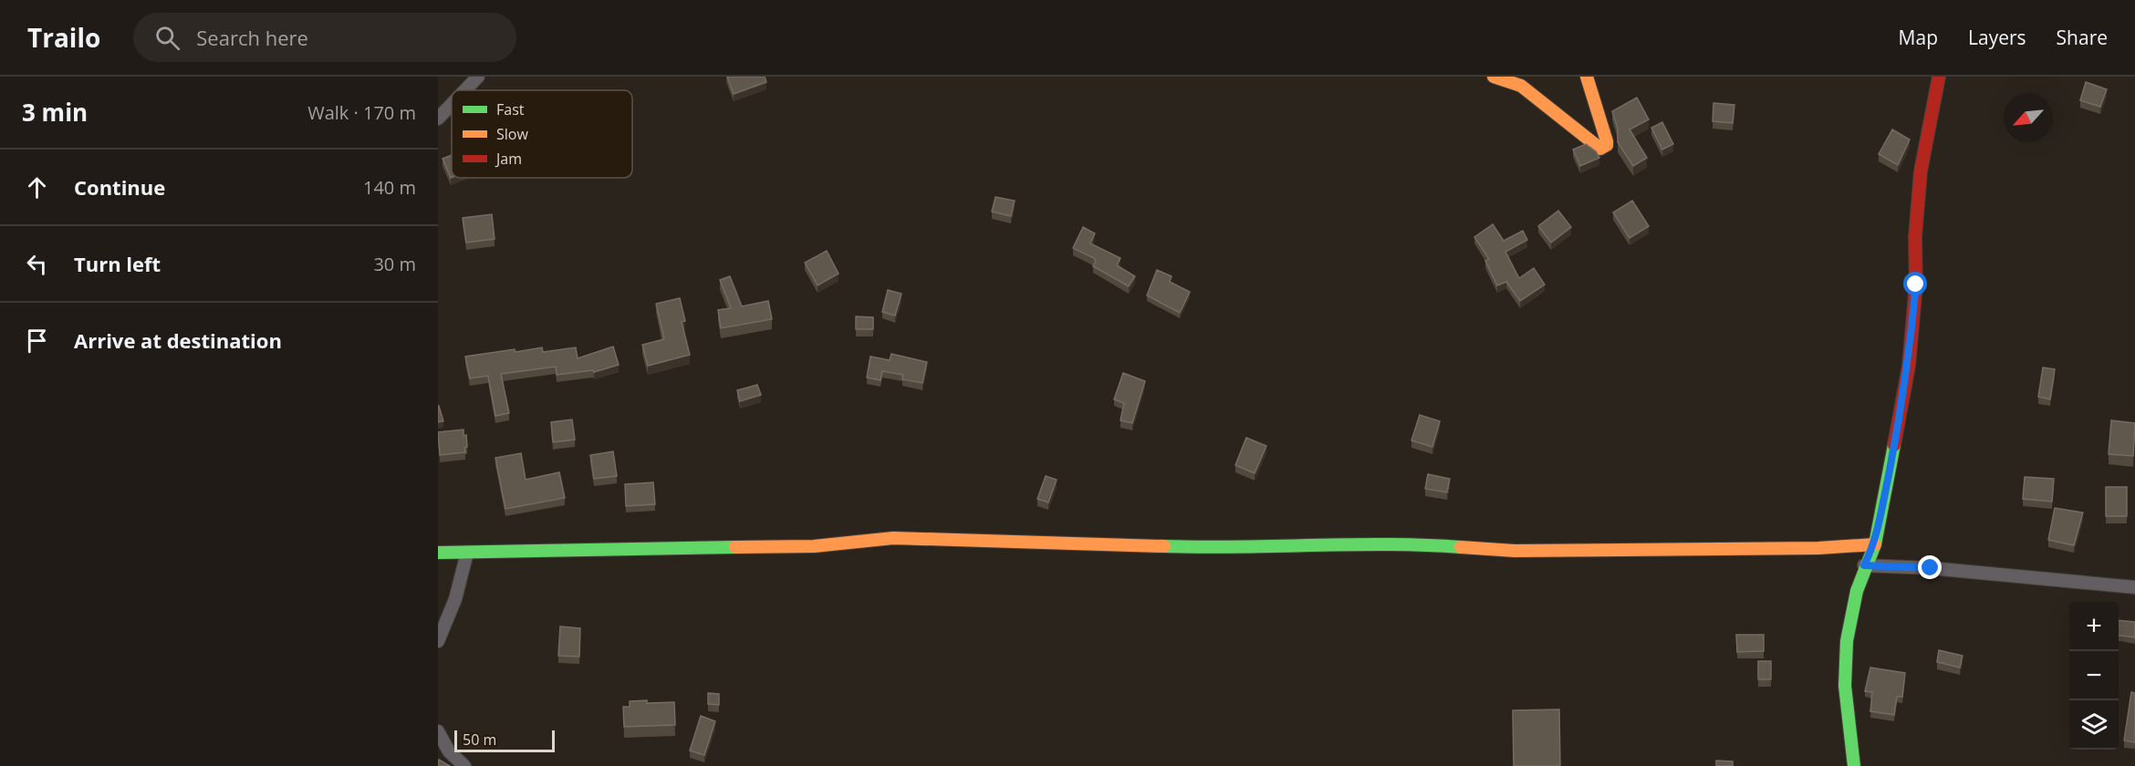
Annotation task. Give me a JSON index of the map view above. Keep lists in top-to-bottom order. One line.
{"legend":["Fast","Slow","Jam"],"scale_bar":"50 m","north":"bottom left","page":{"header":"Trailo","search":"Search here","nav":["Map","Layers","Share"],"heading":["3 min","Walk · 170 m"],"list":[["Continue","140 m"],["Turn left","30 m"],"Arrive at destination"],"map_buttons":["+","−"],"scale":"50 m"}}
